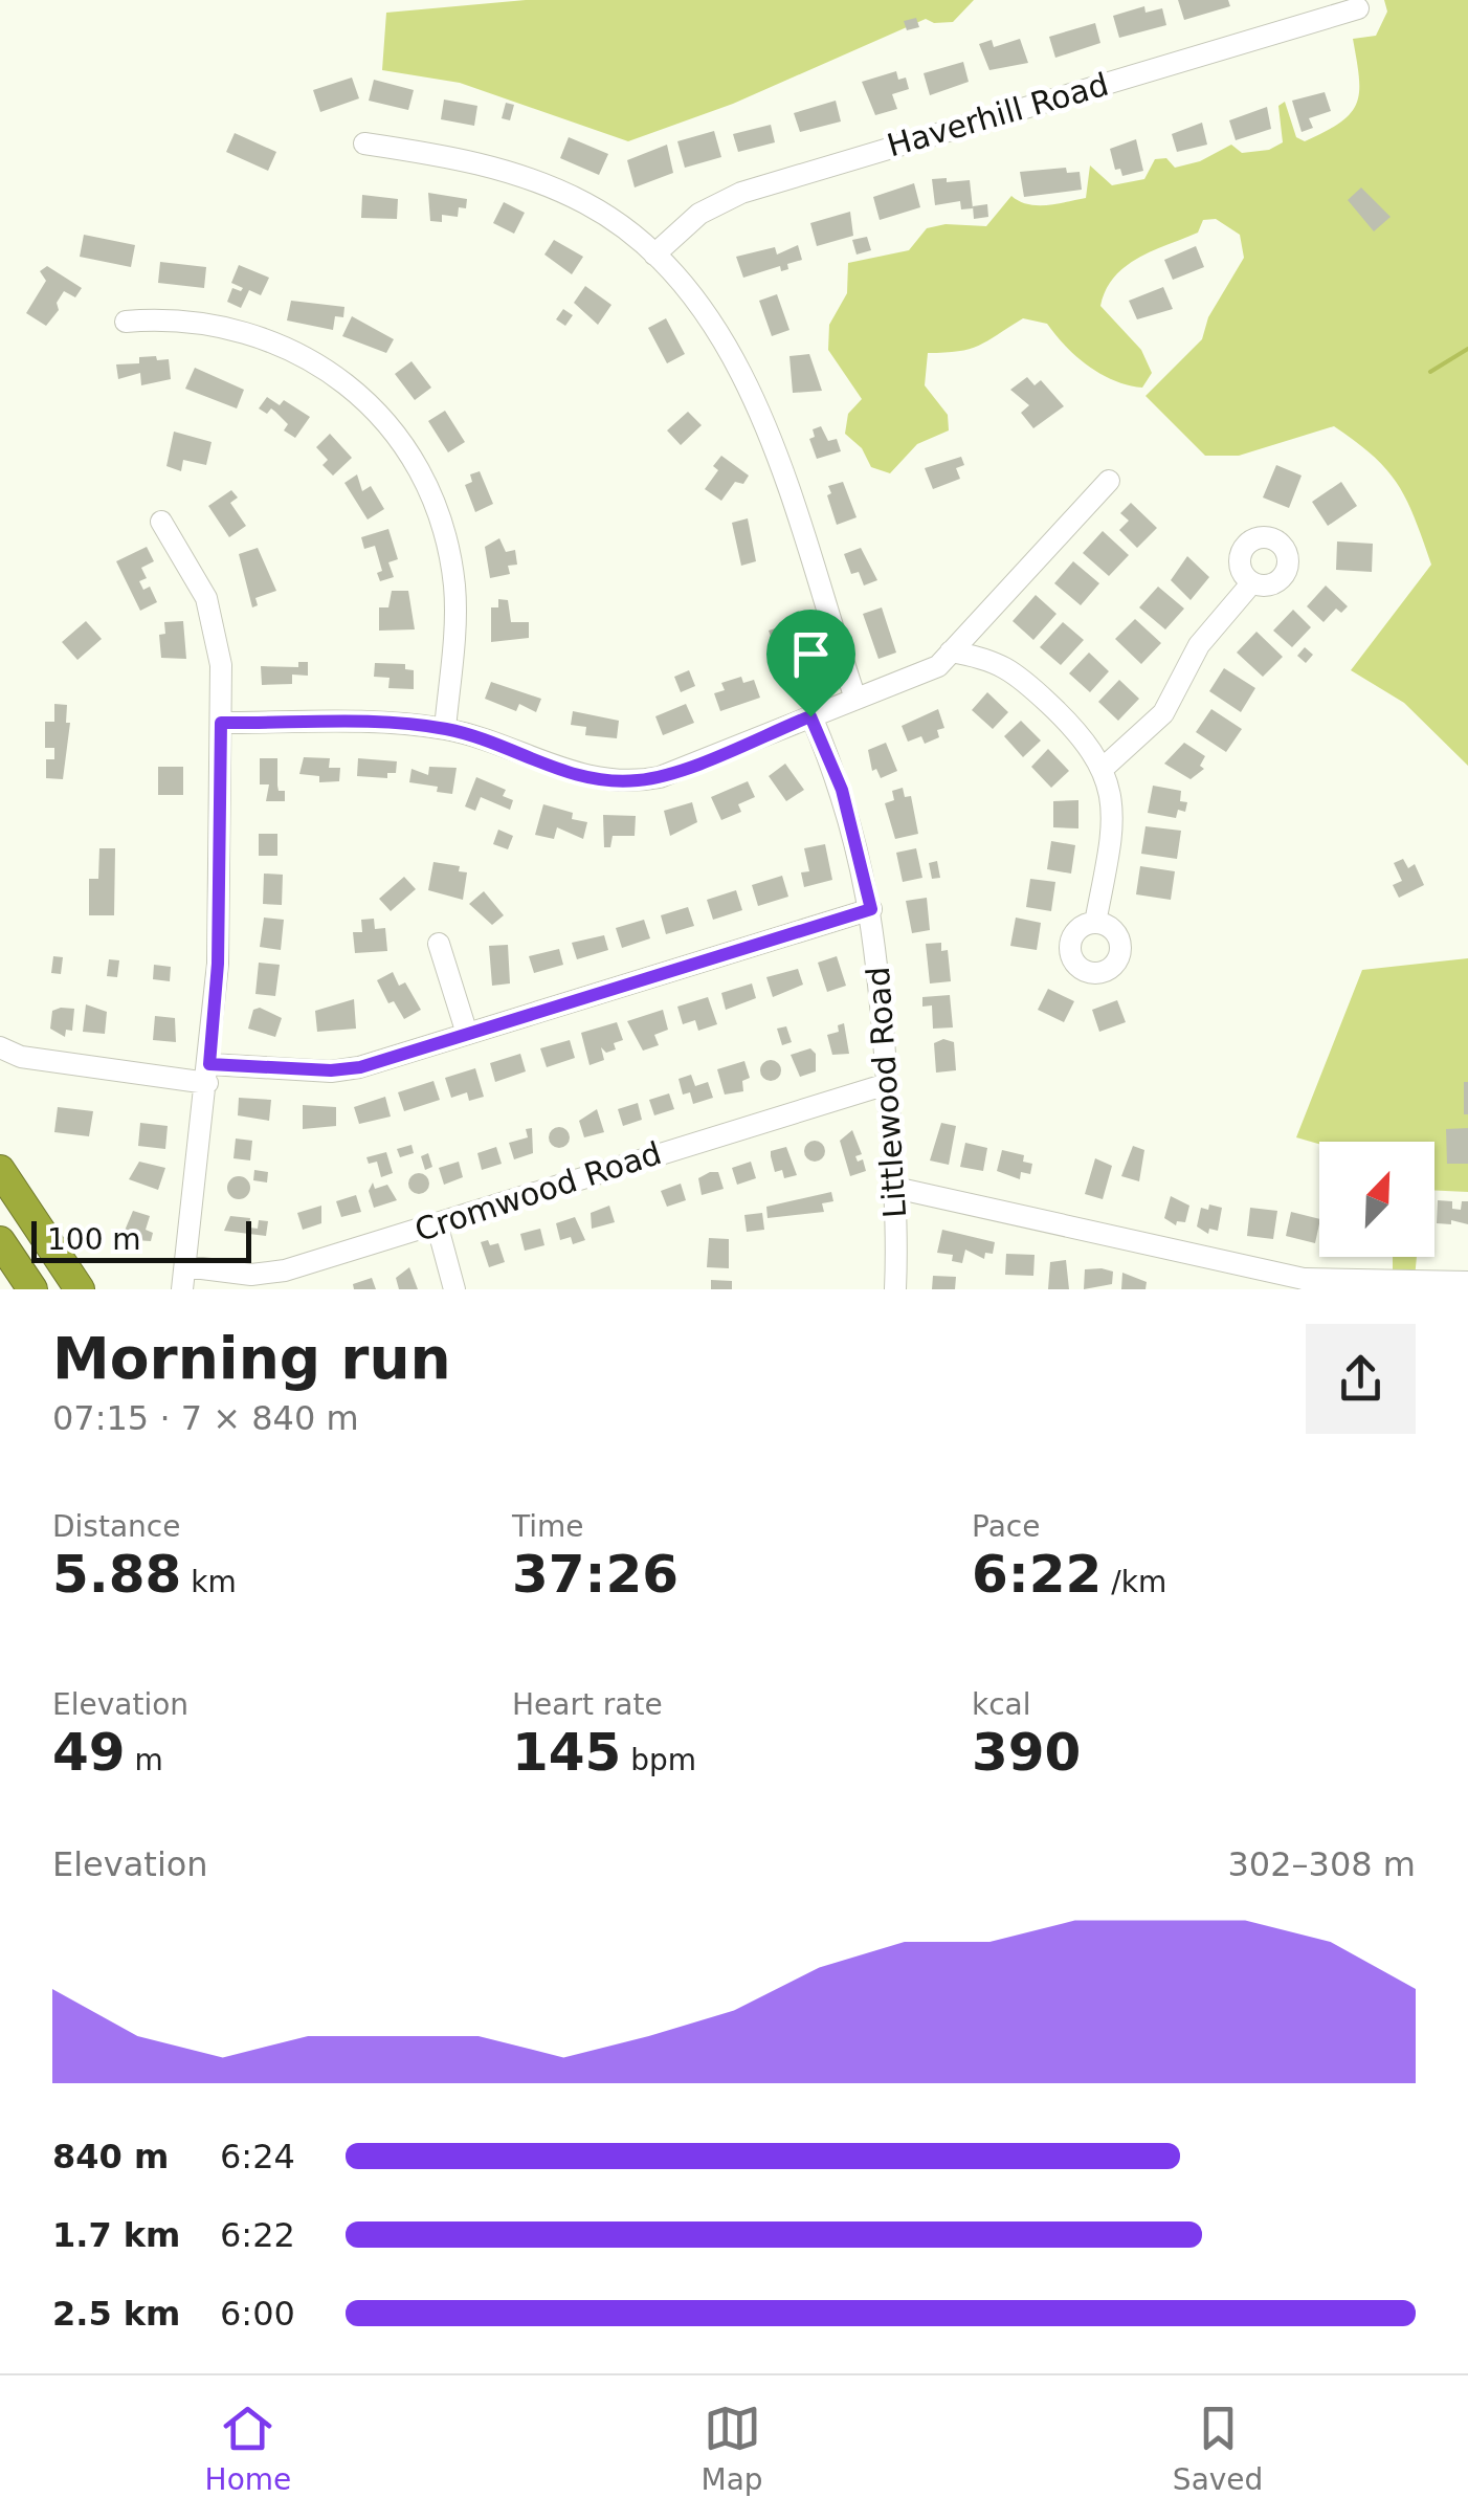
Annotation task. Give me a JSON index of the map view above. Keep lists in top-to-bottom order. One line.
{"streets":{"street":["Haverhill Road","Littlewood Road","Cromwood Road"]},"crossings":[["Littlewood Road","Cromwood Road"]],"scale_bar":"100 m","north":"top right","page":{"scale":"100 m","heading":["Morning run","07:15 · 7 × 840 m"],"stats":[["Distance","5.88 km"],["Time","37:26"],["Pace","6:22 /km"],["Elevation","49 m"],["Heart rate","145 bpm"],["kcal","390"]],"chart":["Elevation","302–308 m"],"list":[{"name":"840 m","note":"6:24"},{"name":"1.7 km","note":"6:22"},{"name":"2.5 km","note":"6:00"}],"tabs":["Home","Map","Saved"]}}
